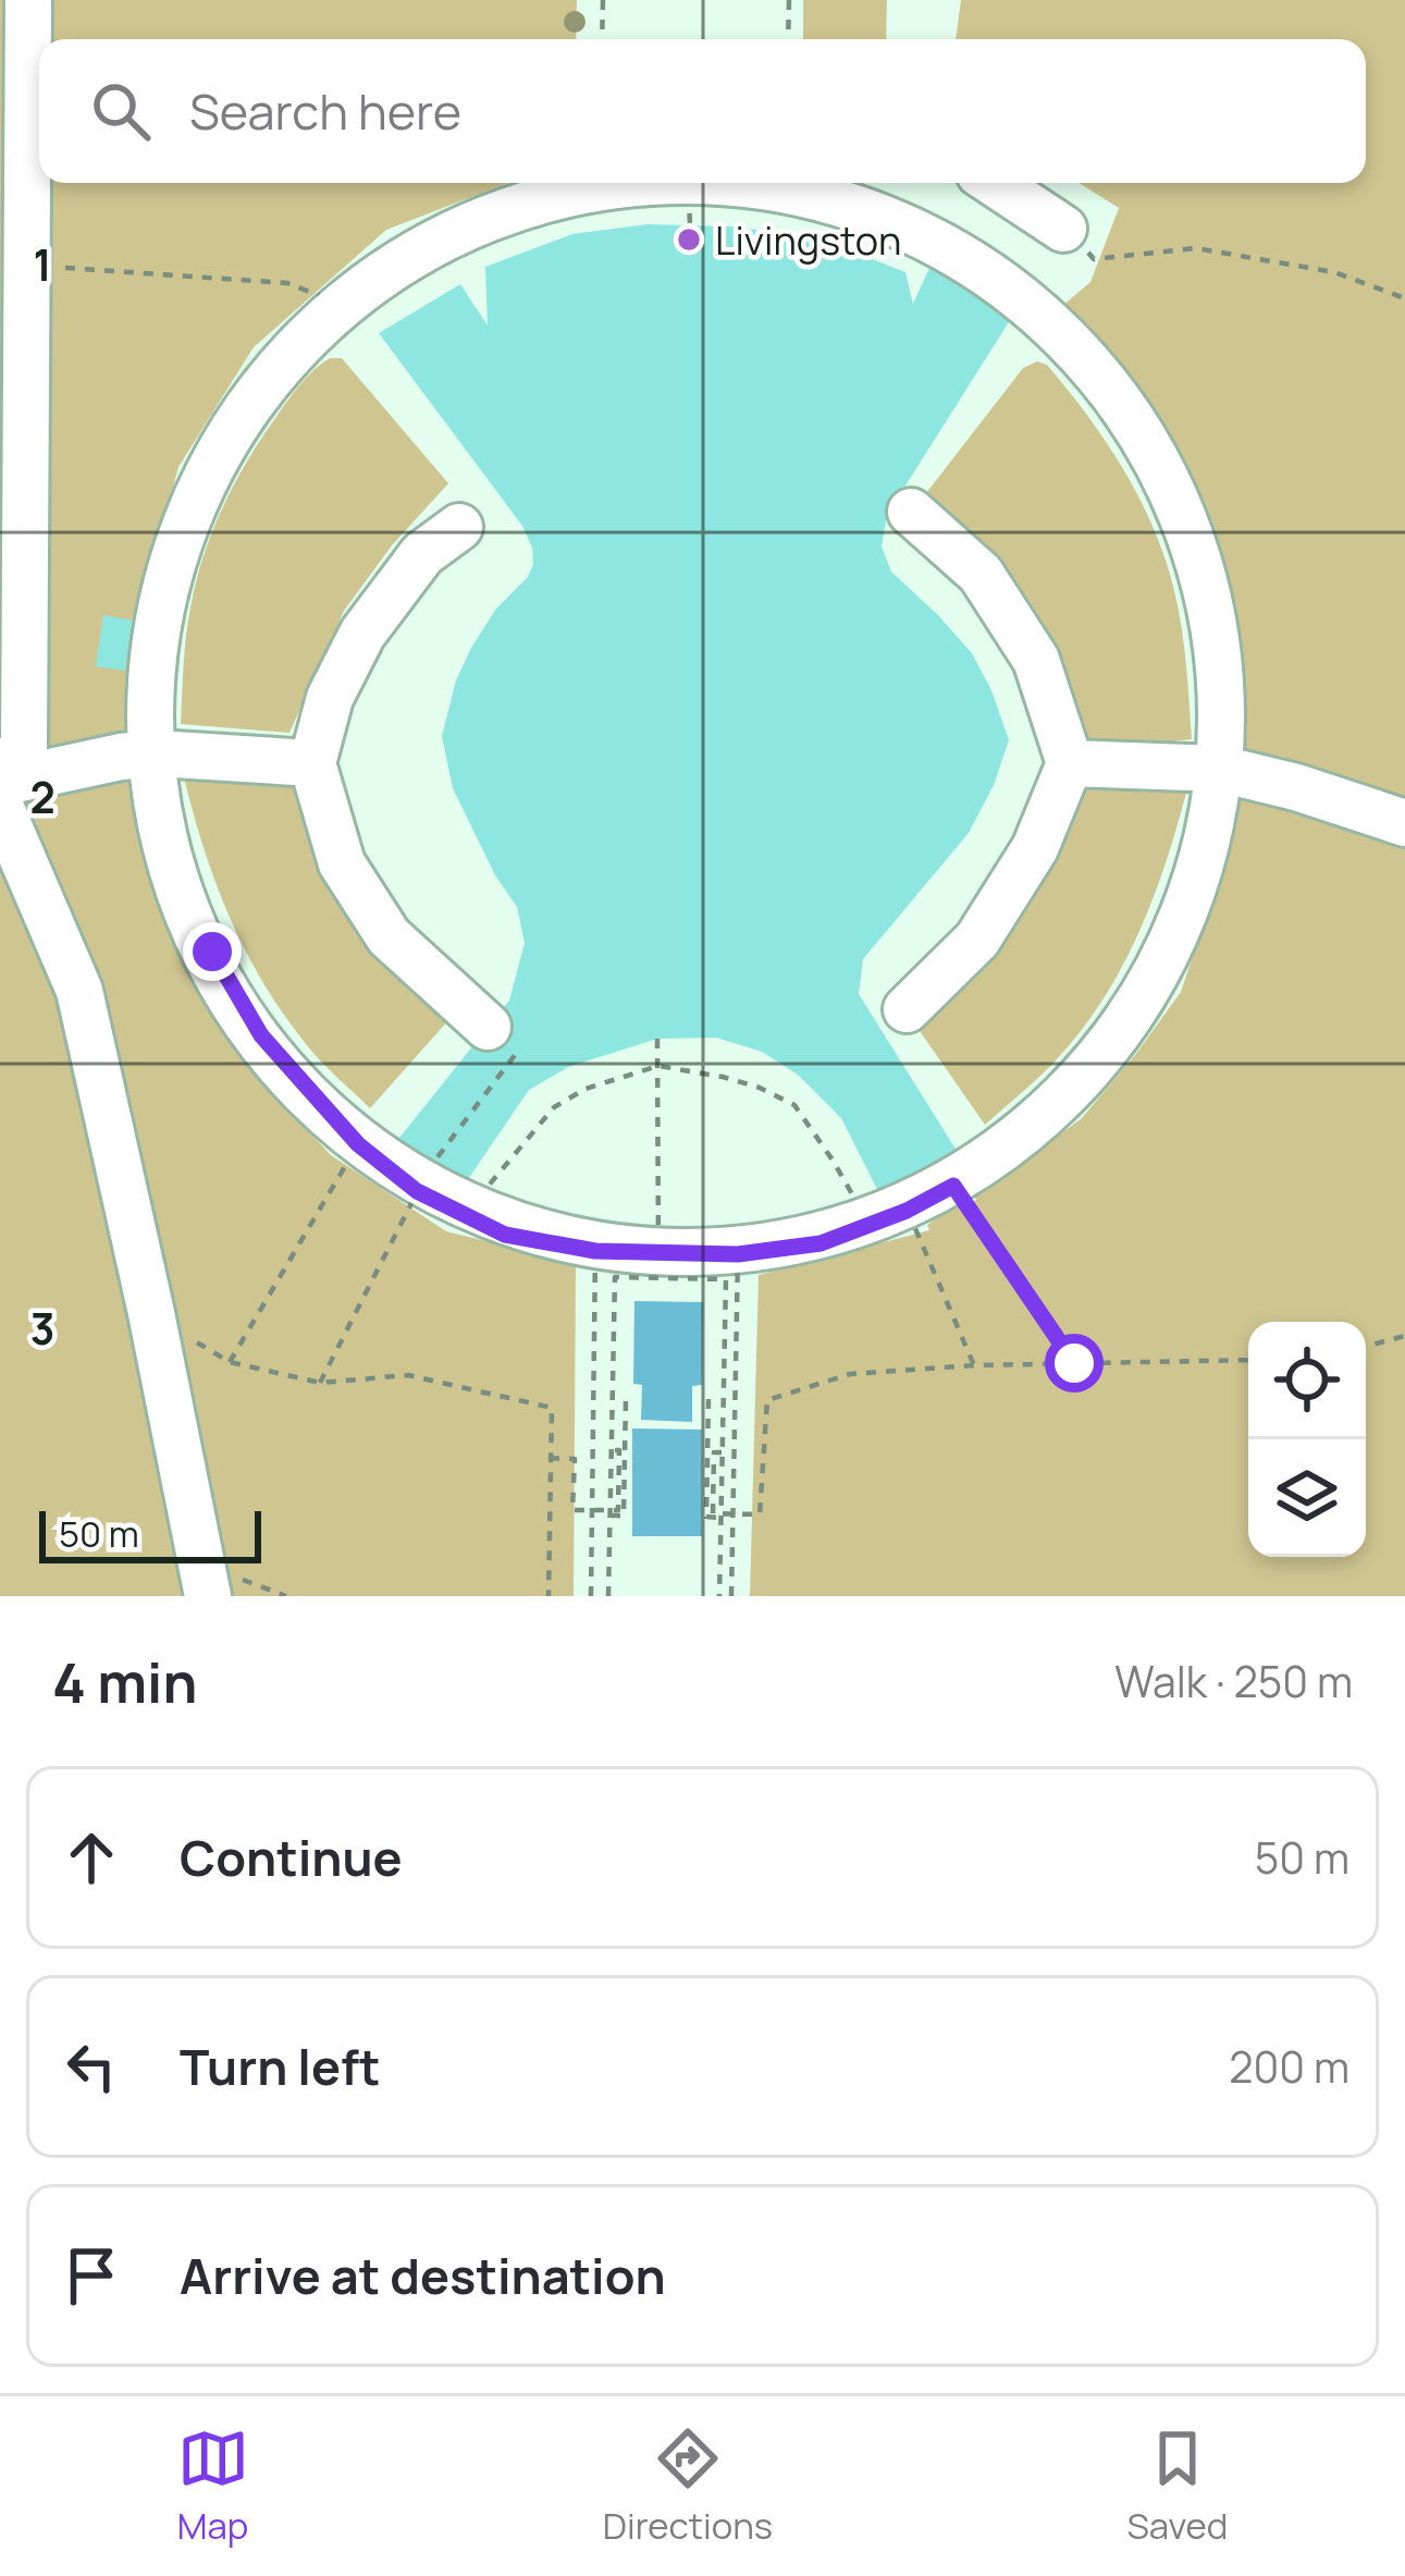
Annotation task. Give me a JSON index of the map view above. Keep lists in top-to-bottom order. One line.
{"places":["Livingston"],"scale_bar":"50 m","page":{"search":"Search here","scale":"50 m","heading":["4 min","Walk · 250 m"],"list":[["Continue","50 m"],["Turn left","200 m"],"Arrive at destination"],"nav":["Map","Directions","Saved"]},"grid":{"rows":["1","2","3"]}}
